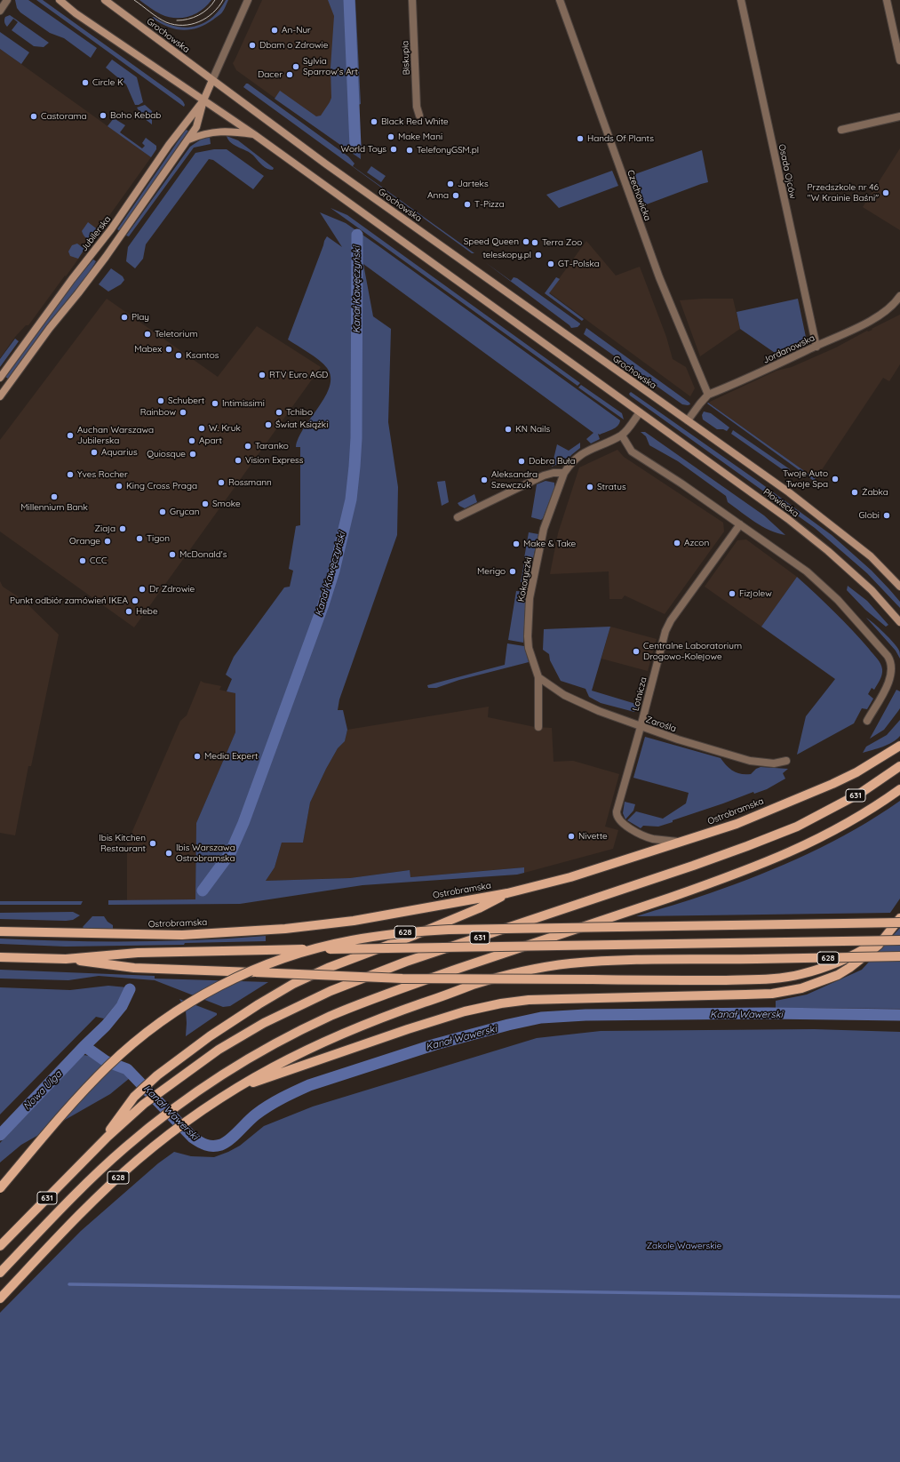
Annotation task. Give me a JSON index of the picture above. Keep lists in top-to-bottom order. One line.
{"streets":{"main road":["Grochowska","Jubilerska","Płowiecka","631","Ostrobramska","628"],"street":["Biskupia","Osada Ojców","Czechowicka","Jordanowska","Kokoryczki","Lotnicza","Zarośla"]},"crossings":[["Grochowska","Jubilerska"],["Grochowska","Jordanowska"],["Grochowska","Płowiecka"],["Osada Ojców","Jordanowska"],["Czechowicka","Jordanowska"],["Jordanowska","Płowiecka"],["Płowiecka","Kokoryczki"],["Kokoryczki","Zarośla"],["Lotnicza","Zarośla"],["Lotnicza","Ostrobramska"]],"water":["Kanał Kawęczyński","Kanał Wawerski","Nowa Ulga"],"parks":["Zakole Wawerskie"],"places":["An-Nur","Dbam o Zdrowie","Sylvia Sparrow's Art","Dacer","Circle K","Boho Kebab","Castorama","Black Red White","Make Mani","Hands Of Plants","World Toys","TelefonyGSM.pl","Jarteks","Przedszkole nr 46 \"W Krainie Baśni\"","Anna","T-Pizza","Speed Queen","Terra Zoo","teleskopy.pl","GT-Polska","Play","Teletorium","Mabex","Ksantos","RTV Euro AGD","Schubert","Intimissimi","Rainbow","Tchibo","Świat Książki","W. Kruk","KN Nails","Auchan Warszawa Jubilerska","Apart","Taranko","Aquarius","Quiosque","Vision Express","Dobra Buła","Yves Rocher","Twoje Auto Twoje Spa","Aleksandra Szewczuk","Rossmann","King Cross Praga","Stratus","Żabka","Millennium Bank","Smoke","Grycan","Globi","Ziaja","Tigon","Orange","Azcon","Make & Take","McDonald's","CCC","Merigo","Dr Zdrowie","Fizjolew","Punkt odbiór zamówień IKEA","Hebe","Centralne Laboratorium Drogowo-Kolejowe","Media Expert","Nivette","Ibis Kitchen Restaurant","Ibis Warszawa Ostrobramska"]}
